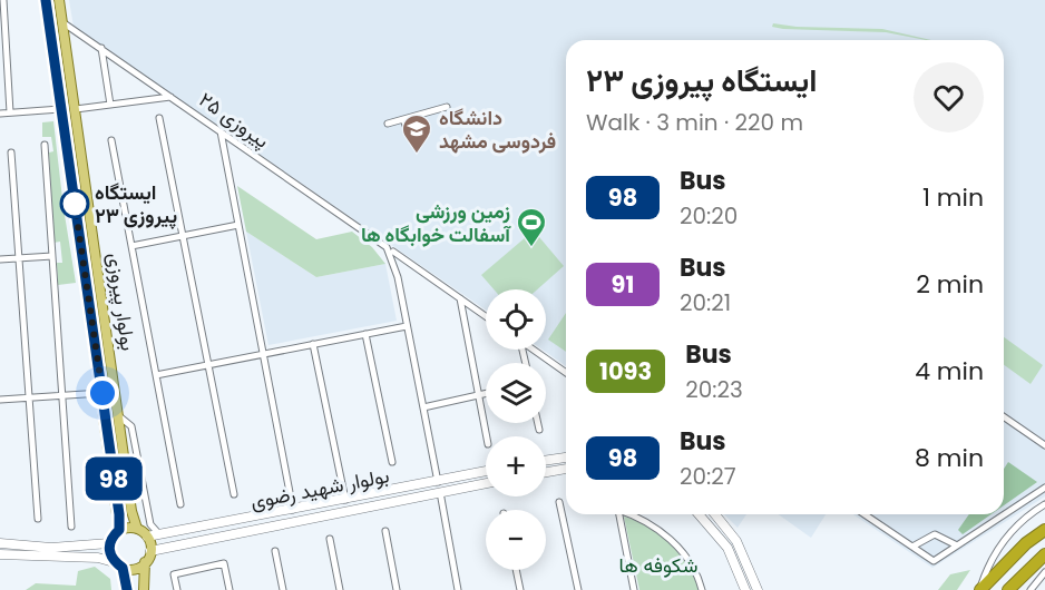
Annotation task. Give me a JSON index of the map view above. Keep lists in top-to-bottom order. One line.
{"streets":{"main road":["بولوار پیروزی"],"street":["پیروزی ۲۵","بولوار شهید رضوی"]},"crossings":[["پیروزی ۲۵","بولوار پیروزی"],["بولوار پیروزی","بولوار شهید رضوی"]],"parks":["شکوفه ها"],"places":{"school or university":["دانشگاه فردوسی مشهد"],"other":["ایستگاه پیروزی ۲۳"],"sports":["زمین ورزشی آسفالت خوابگاه ها"]},"lines":["bus line 98"],"page":{"on_map":"98","heading":["ایستگاه پیروزی ۲۳","Walk · 3 min · 220 m"],"list":[{"mark":"98","name":"Bus","note":"20:20","value":"1 min"},{"mark":"91","name":"Bus","note":"20:21","value":"2 min"},{"mark":"1093","name":"Bus","note":"20:23","value":"4 min"},{"mark":"98","name":"Bus","note":"20:27","value":"8 min"}],"map_buttons":["+","−"]}}
